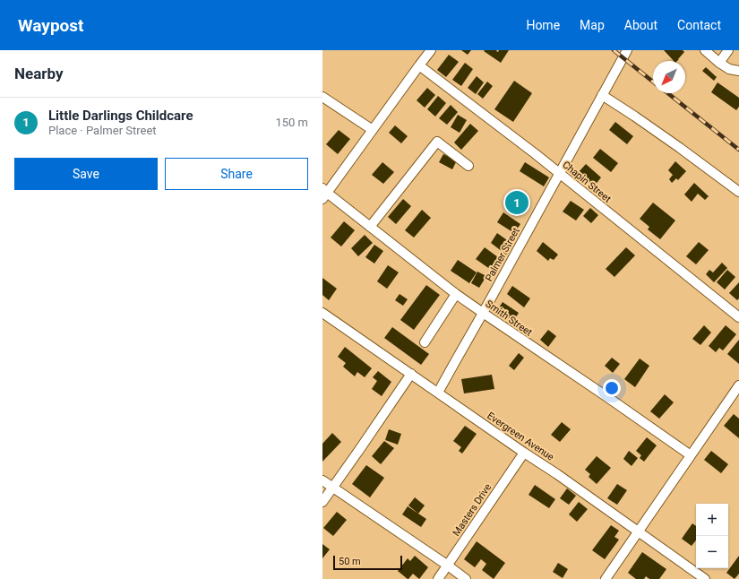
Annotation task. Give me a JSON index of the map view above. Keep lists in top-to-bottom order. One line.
{"streets":{"street":["Chapin Street","Palmer Street","Smith Street","Evergreen Avenue","Masters Drive"]},"crossings":[["Chapin Street","Palmer Street"],["Palmer Street","Smith Street"],["Palmer Street","Evergreen Avenue"],["Evergreen Avenue","Masters Drive"]],"scale_bar":"50 m","north":"bottom left","page":{"header":"Waypost","nav":["Home","Map","About","Contact"],"heading":"Nearby","list":[{"mark":"1","name":"Little Darlings Childcare","note":"Place · Palmer Street","value":"150 m"}],"buttons":["Save","Share"],"pins":"1","map_buttons":["+","−"],"scale":"50 m"}}
